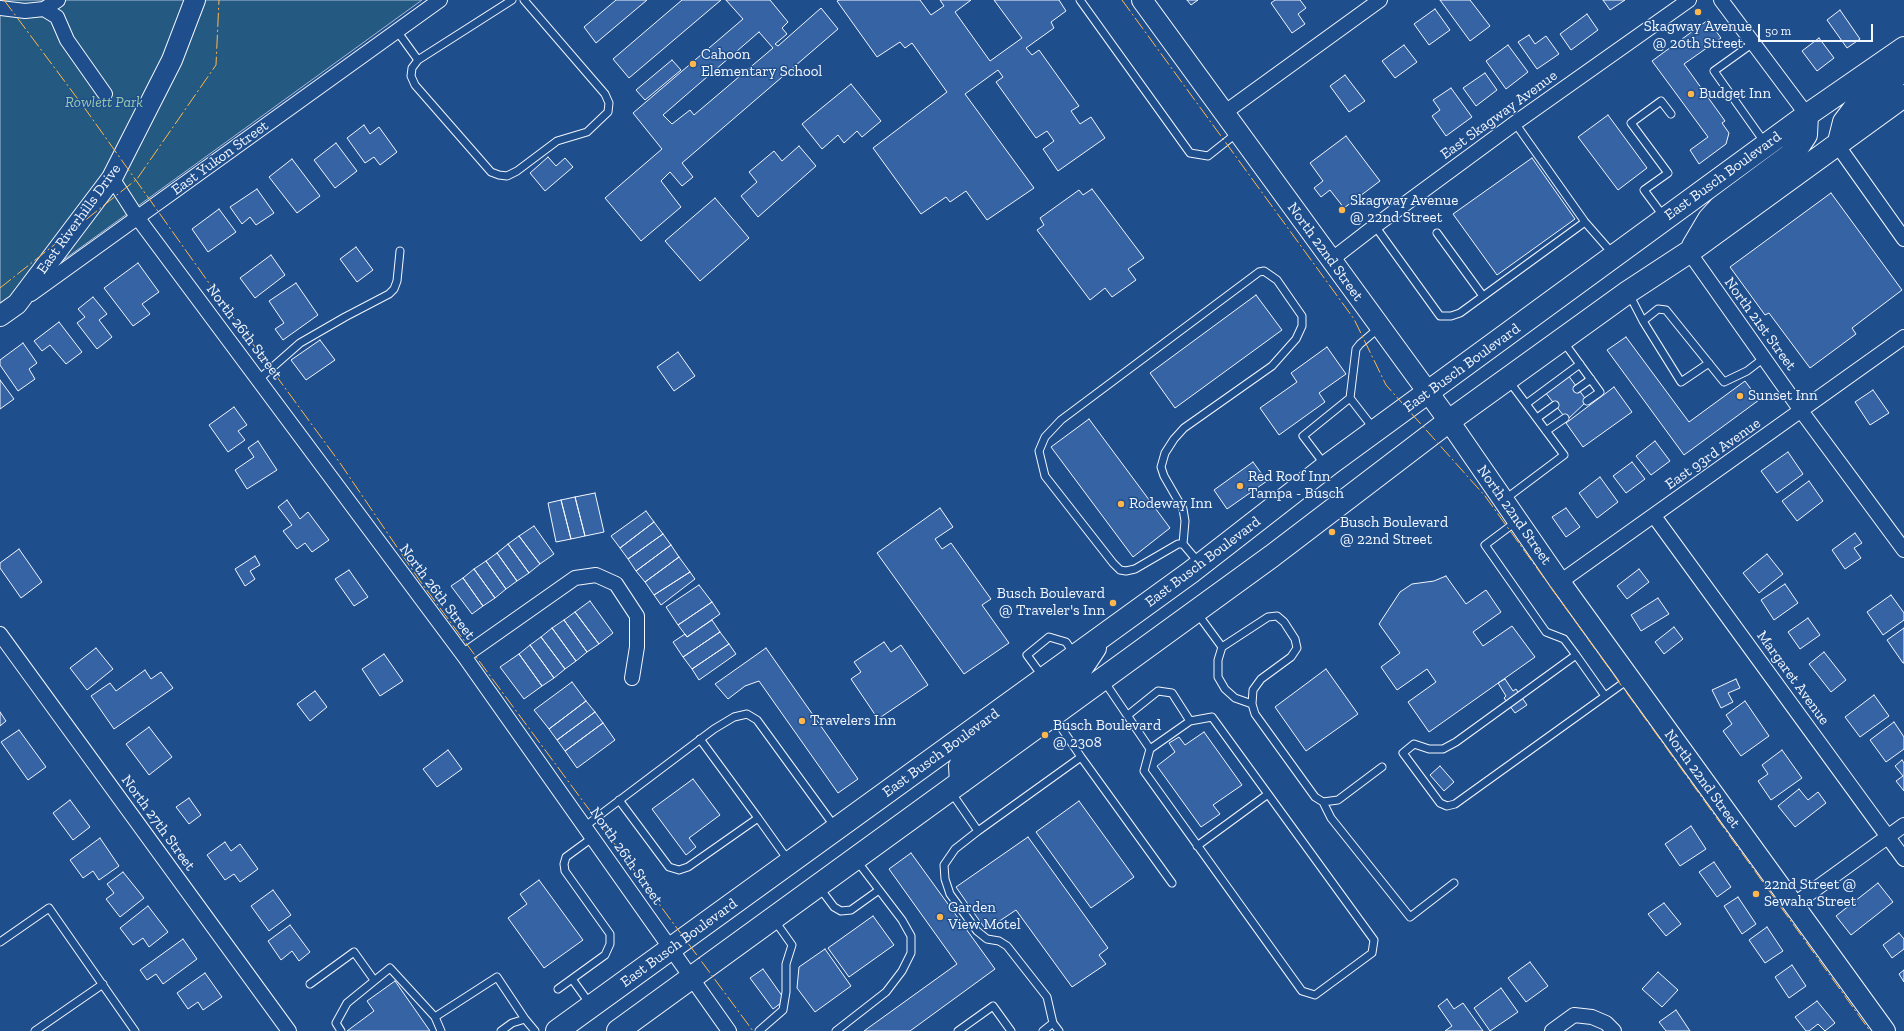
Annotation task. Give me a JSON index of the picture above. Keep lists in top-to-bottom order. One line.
{"streets":{"main road":["East Busch Boulevard"],"street":["East Skagway Avenue","East Yukon Street","East Riverhills Drive","North 22nd Street","North 21st Street","North 26th Street","East 93rd Avenue","Margaret Avenue","North 27th Street"]},"crossings":[["East Skagway Avenue","North 22nd Street"],["East Yukon Street","East Riverhills Drive"],["East Yukon Street","North 26th Street"],["East Busch Boulevard","North 22nd Street"],["East Busch Boulevard","North 26th Street"],["East Riverhills Drive","North 26th Street"],["North 22nd Street","East 93rd Avenue"],["North 21st Street","East 93rd Avenue"],["East 93rd Avenue","Margaret Avenue"]],"parks":["Rowlett Park"],"places":["Skagway Avenue @ 20th Street","Cahoon Elementary School","Budget Inn","Skagway Avenue @ 22nd Street","Sunset Inn","Red Roof Inn Tampa - Busch","Rodeway Inn","Busch Boulevard @ 22nd Street","Busch Boulevard @ Traveler's Inn","Travelers Inn","Busch Boulevard @ 2308","22nd Street @ Sewaha Street","Garden View Motel"],"scale_bar":"50 m"}
